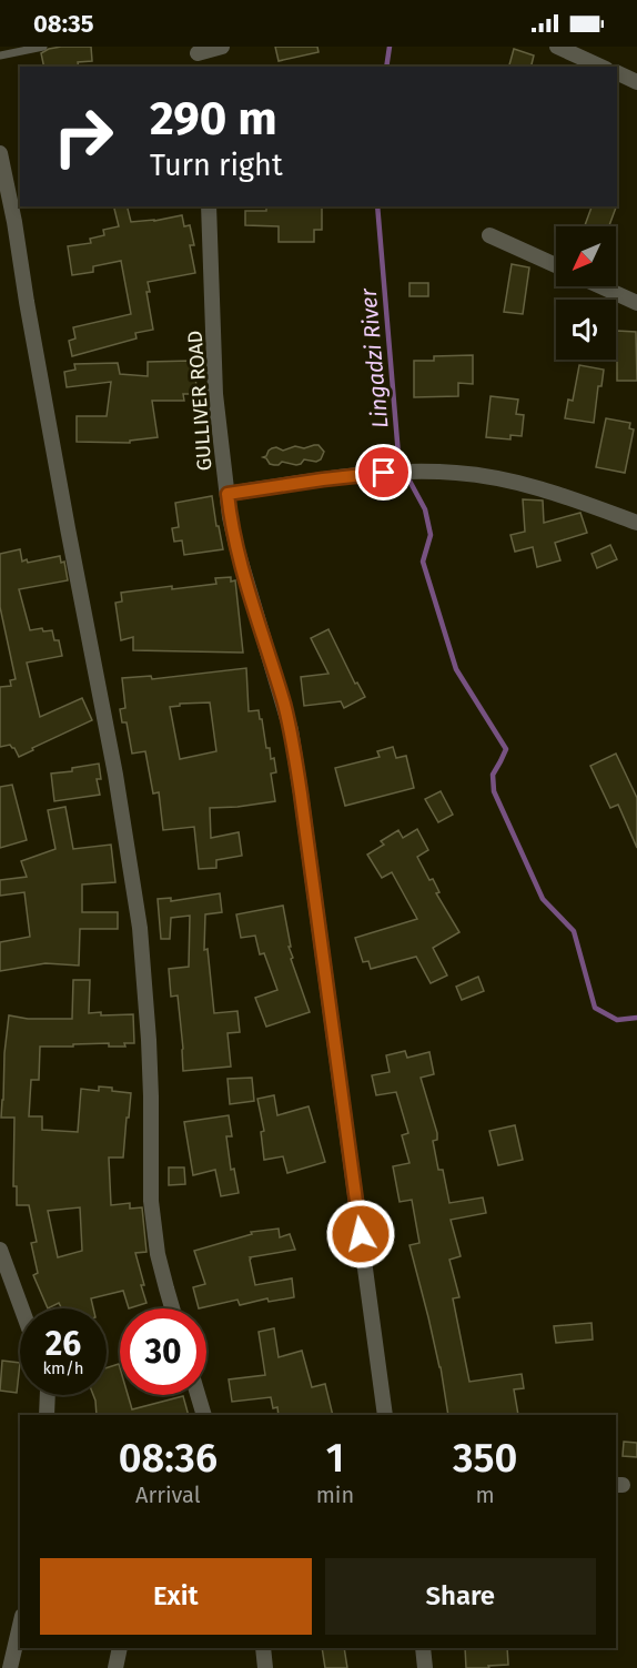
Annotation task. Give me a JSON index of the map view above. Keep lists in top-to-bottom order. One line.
{"streets":{"street":["GULLIVER ROAD"]},"water":["Lingadzi River"],"north":"bottom left","page":{"status":"08:35","turn":["290 m","Turn right"],"speed":"26 km/h","limit":"30","eta":["08:36","Arrival","1","min","350","m"],"buttons":["Exit","Share"]}}
